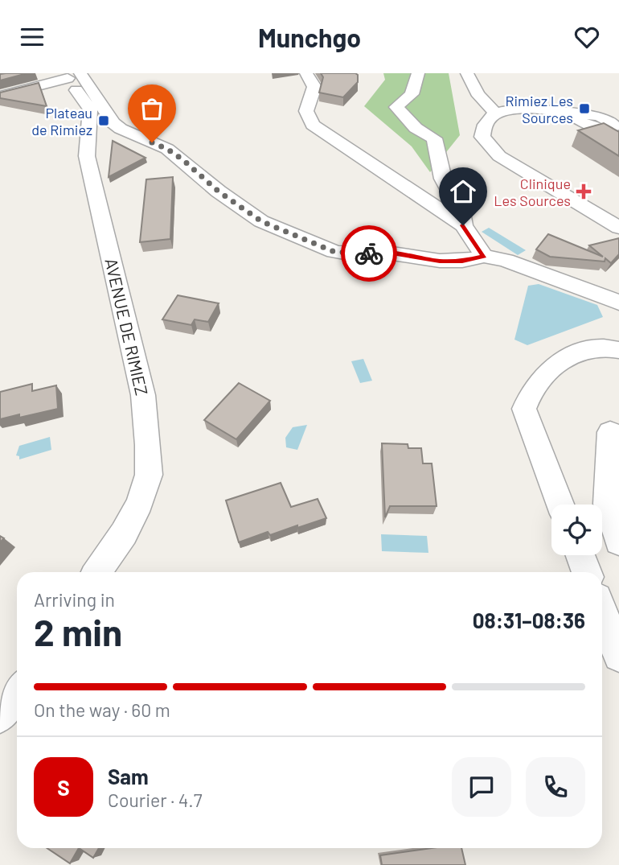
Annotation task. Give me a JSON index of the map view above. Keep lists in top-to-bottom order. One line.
{"streets":{"street":["AVENUE DE RIMIEZ"]},"places":{"transit":["Rimiez Les Sources","Plateau de Rimiez"],"health":["Clinique Les Sources"]},"page":{"header":"Munchgo","heading":["2 min","Arriving in","08:31–08:36"],"panel":["Sam","Courier · 4.7"],"bar":"On the way · 60 m","round":"S"}}
